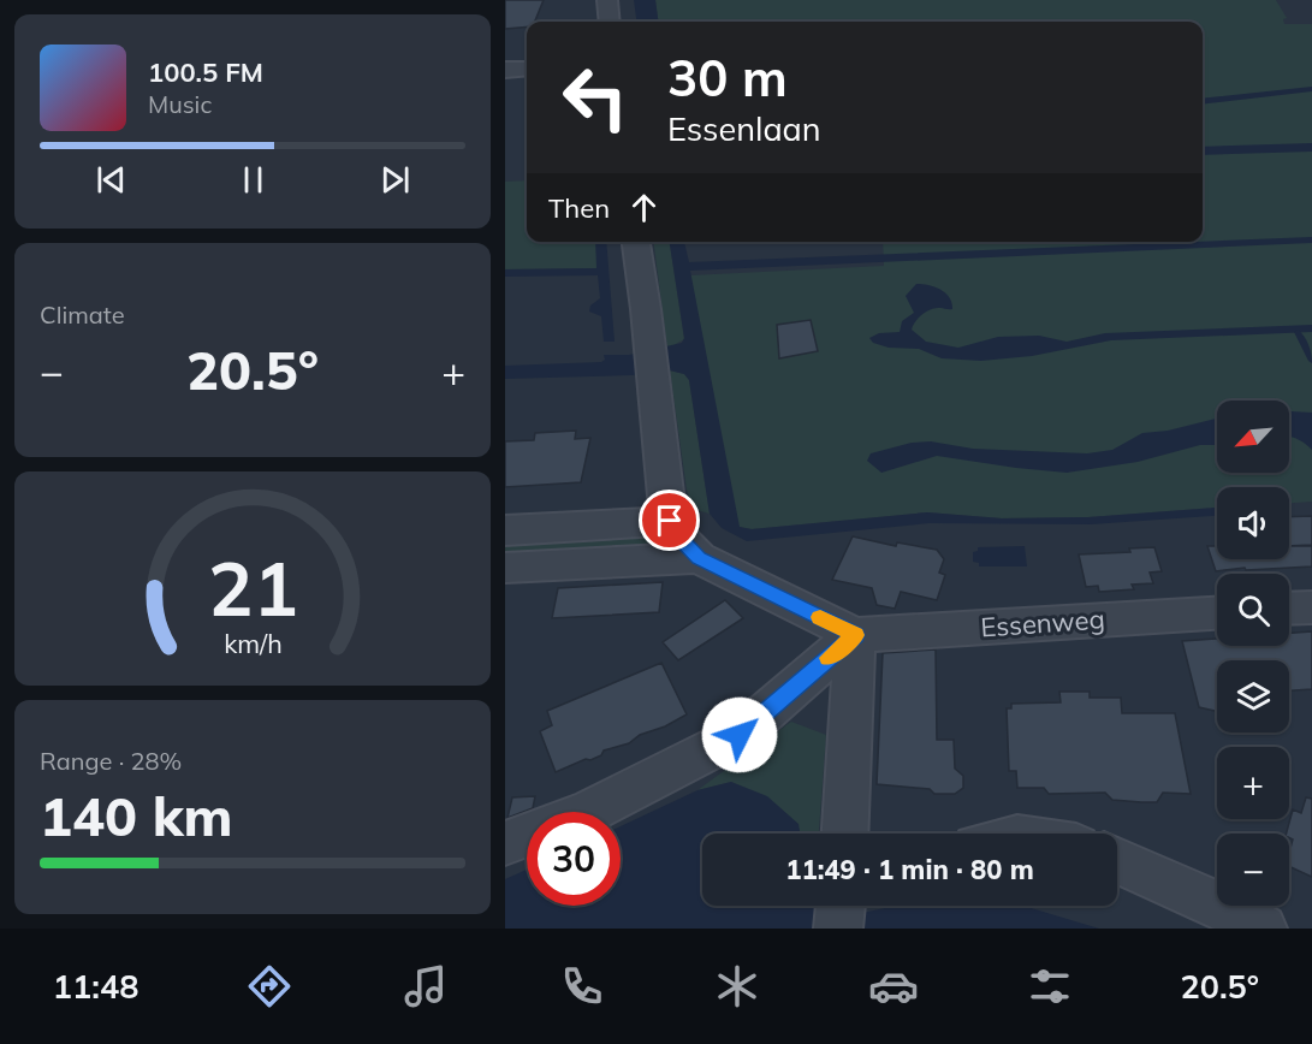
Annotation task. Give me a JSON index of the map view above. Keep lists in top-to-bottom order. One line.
{"streets":{"street":["Essenweg"]},"north":"bottom left","page":{"turn":["30 m","Essenlaan"],"song":["100.5 FM","Music"],"then":"Then","tile":["Climate",["Range · 28%","140 km"]],"heat":["−","20.5°","+"],"map_buttons":["+","−"],"limit":"30","trip":"11:49 · 1 min · 80 m","tabs":["11:48","20.5°"],"gauge":["21","km/h"]}}
